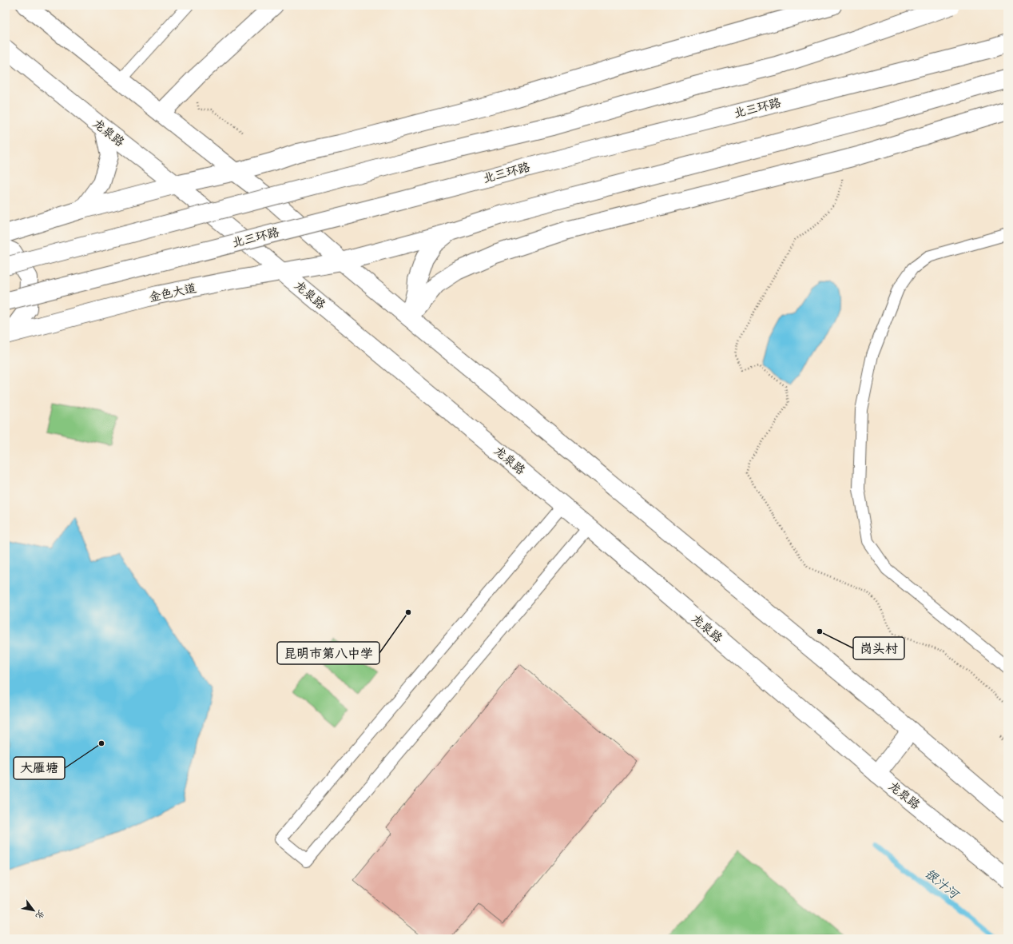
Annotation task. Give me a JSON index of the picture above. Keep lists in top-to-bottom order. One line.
{"streets":{"main road":["北三环路","龙泉路","金色大道"]},"crossings":[["龙泉路","金色大道"]],"water":["银汁河"],"places":["昆明市第八中学","岗头村","大雁塘"],"north":"bottom right"}
